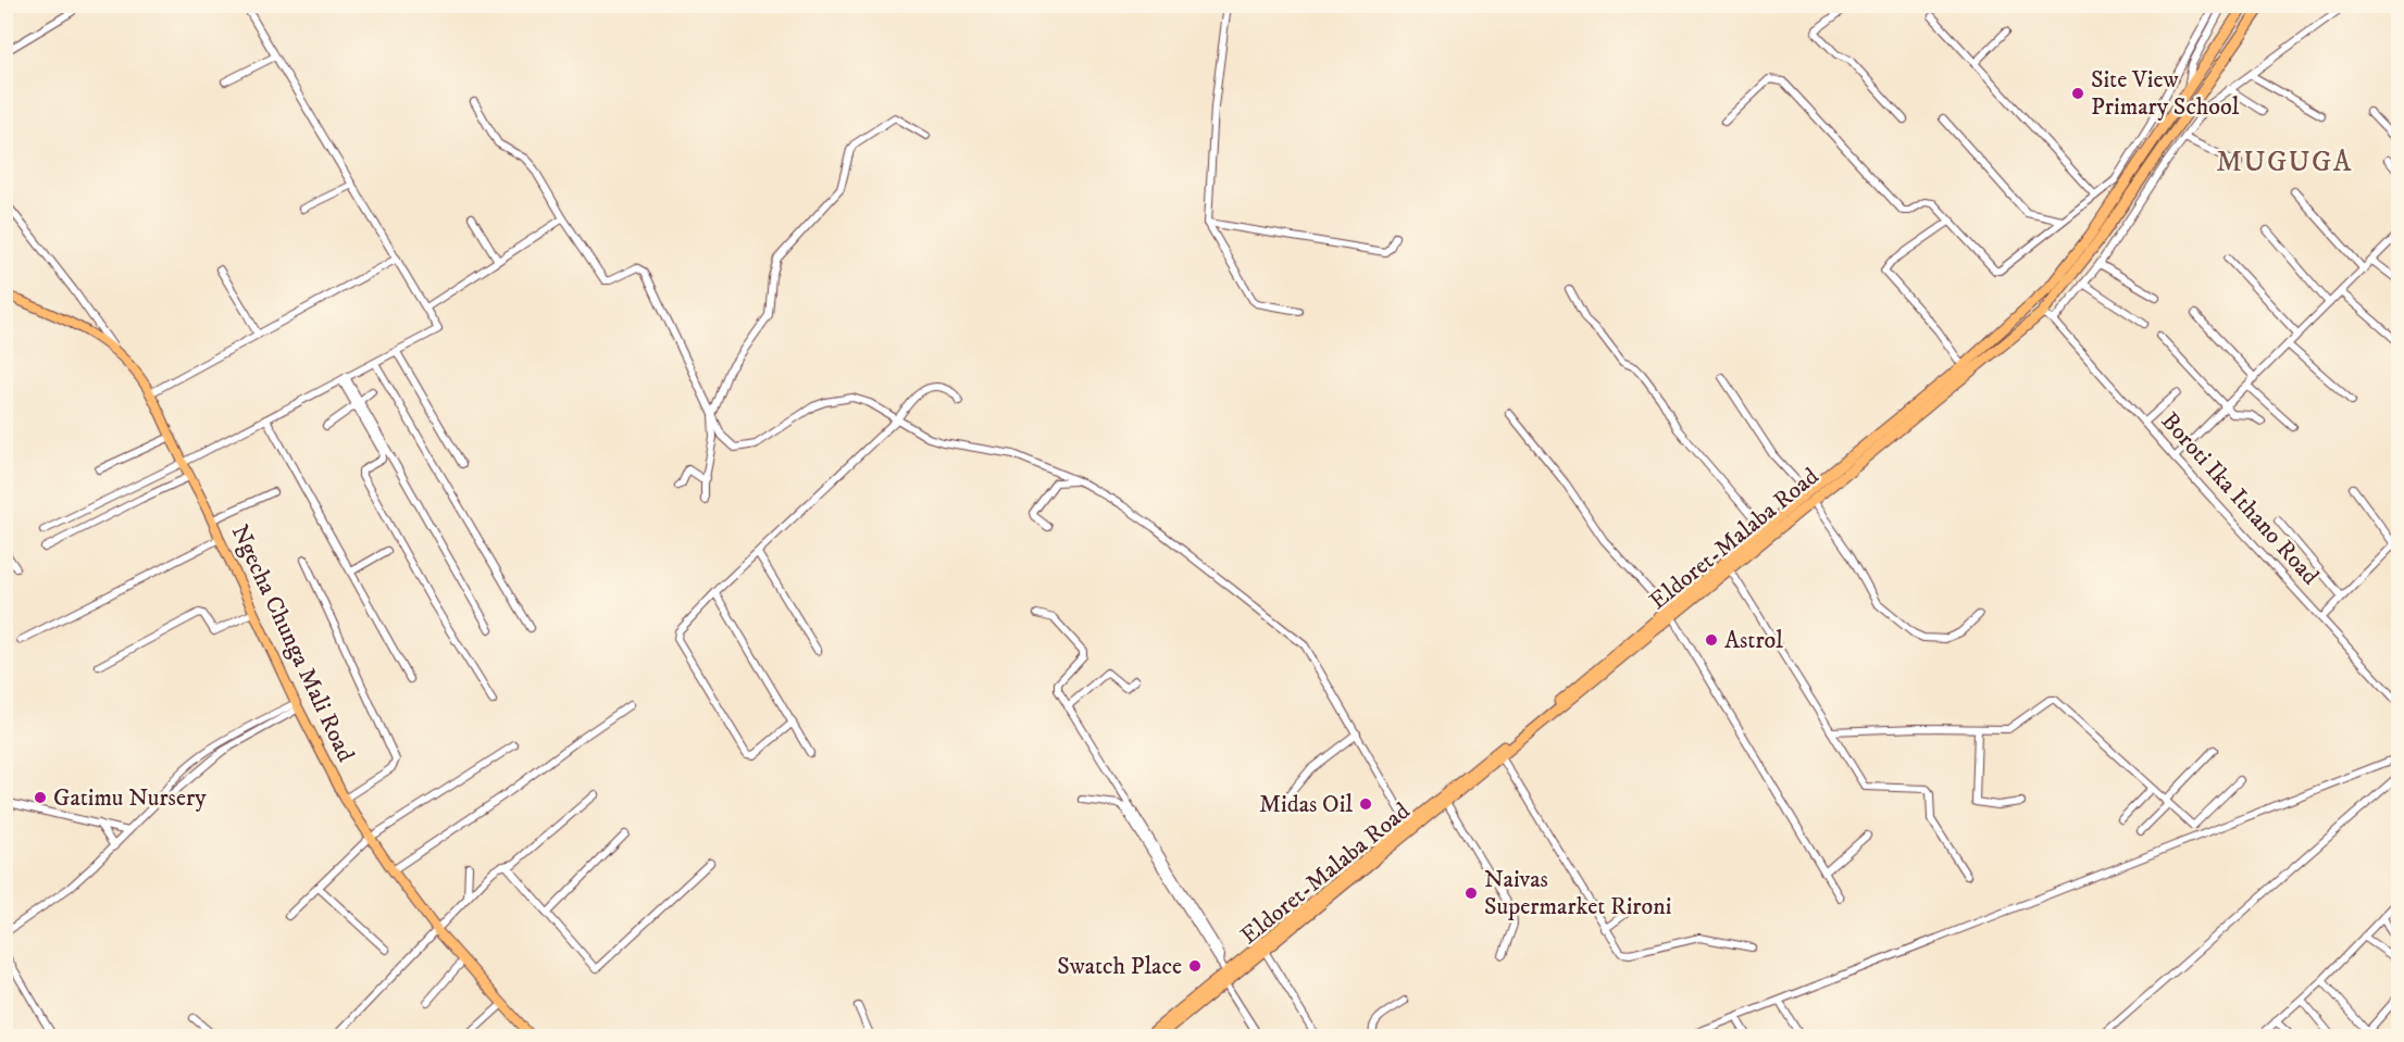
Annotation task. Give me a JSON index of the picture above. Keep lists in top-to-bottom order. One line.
{"streets":{"highway":["Eldoret-Malaba Road"],"main road":["Ngecha Chunga Mali Road"],"street":["Boroti Ika Ithano Road"]},"districts":["MUGUGA"],"places":["Site View Primary School","Astrol","Gatimu Nursery","Midas Oil","Naivas Supermarket Rironi","Swatch Place"]}
